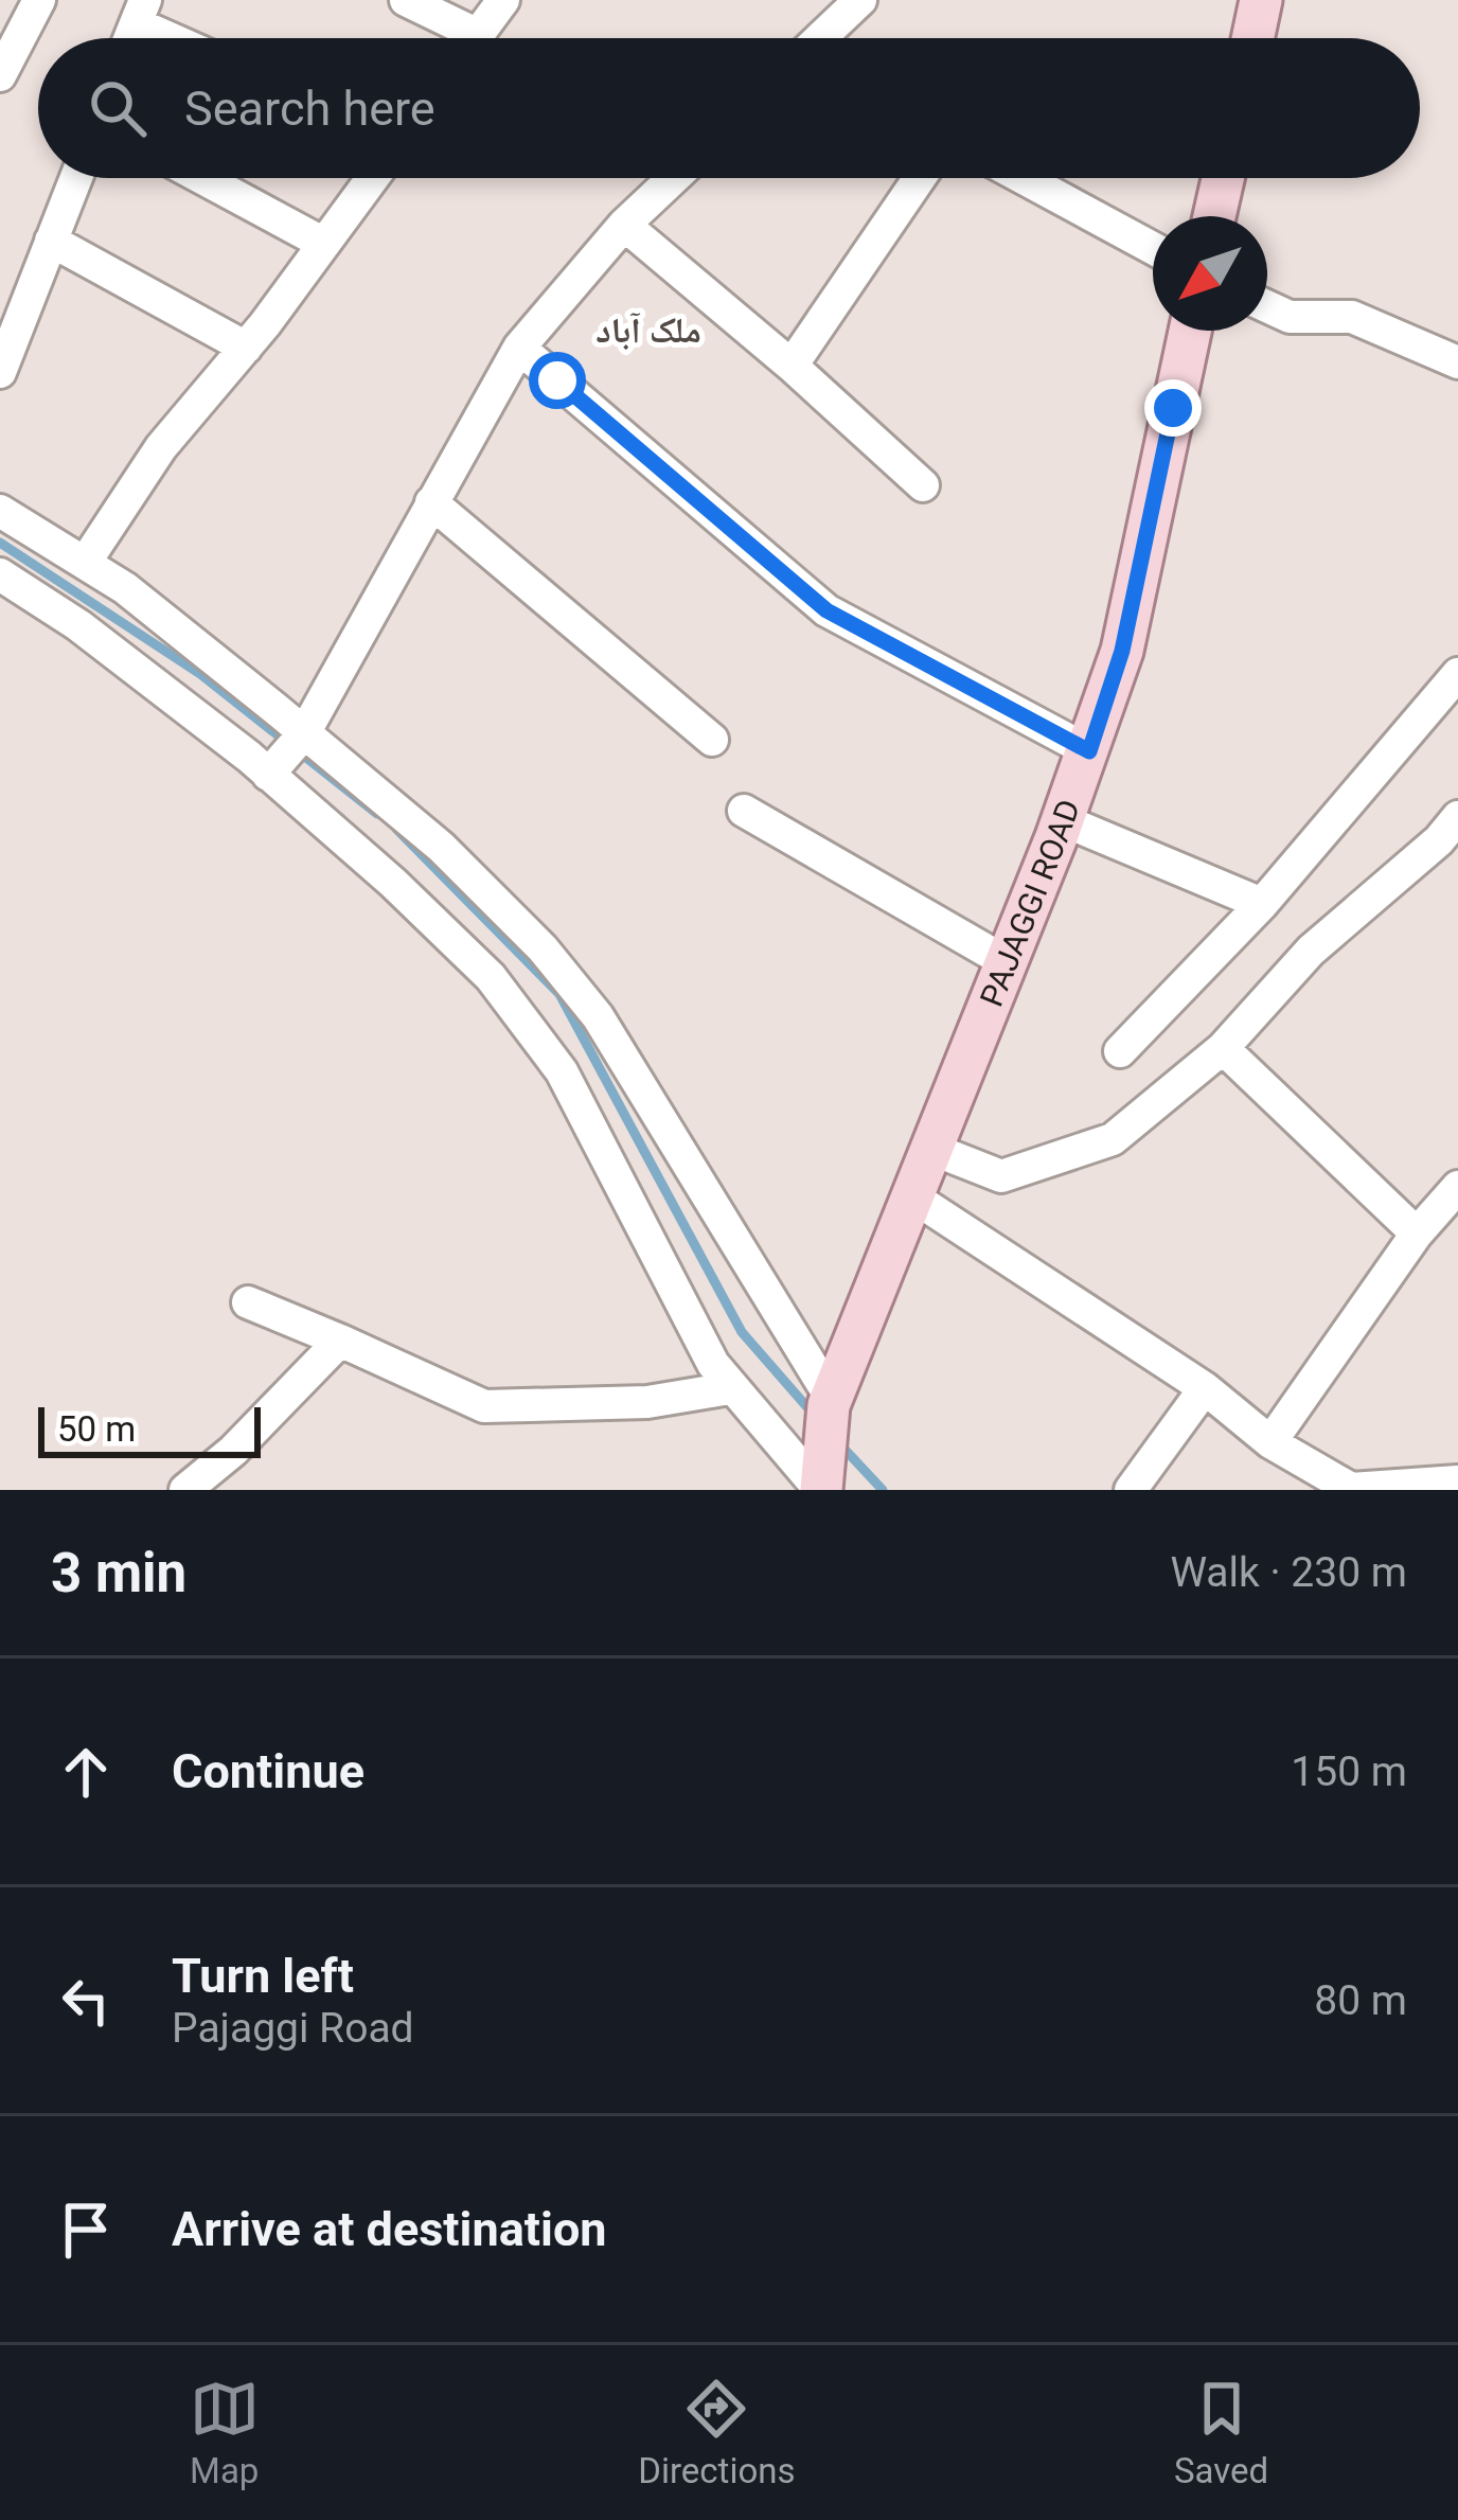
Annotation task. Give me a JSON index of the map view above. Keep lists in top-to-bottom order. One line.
{"streets":{"main road":["PAJAGGI ROAD"]},"districts":["ملک آباد"],"scale_bar":"50 m","north":"bottom left","page":{"search":"Search here","scale":"50 m","heading":["3 min","Walk · 230 m"],"list":[["Continue","150 m"],["Turn left","Pajaggi Road","80 m"],"Arrive at destination"],"nav":["Map","Directions","Saved"]}}
